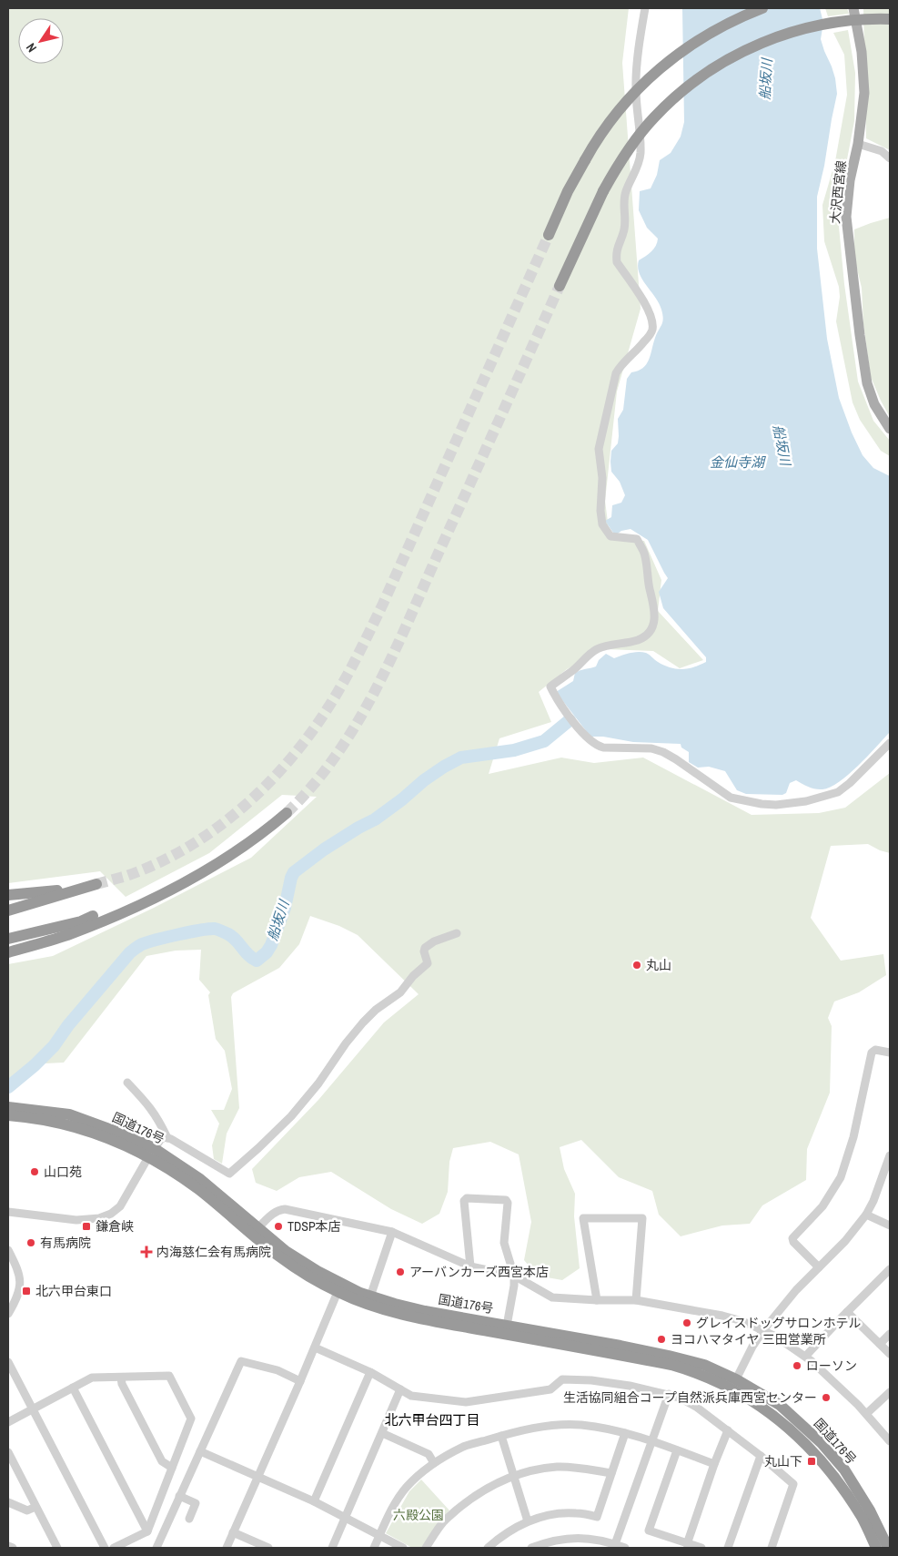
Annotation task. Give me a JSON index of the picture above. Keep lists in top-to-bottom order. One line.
{"streets":{"highway":["国道176号"],"main road":["大沢西宮線"]},"districts":["北六甲台四丁目"],"water":["船坂川","金仙寺湖"],"parks":["六殿公園"],"places":{"other":["丸山","山口苑","TDSP本店","有馬病院","アーバンカーズ西宮本店","グレイスドッグサロンホテル","ヨコハマタイヤ 三田営業所","ローソン","生活協同組合コープ自然派兵庫西宮センター"],"transit":["鎌倉峡","北六甲台東口","丸山下"],"health":["内海慈仁会有馬病院"]},"north":"bottom left"}
